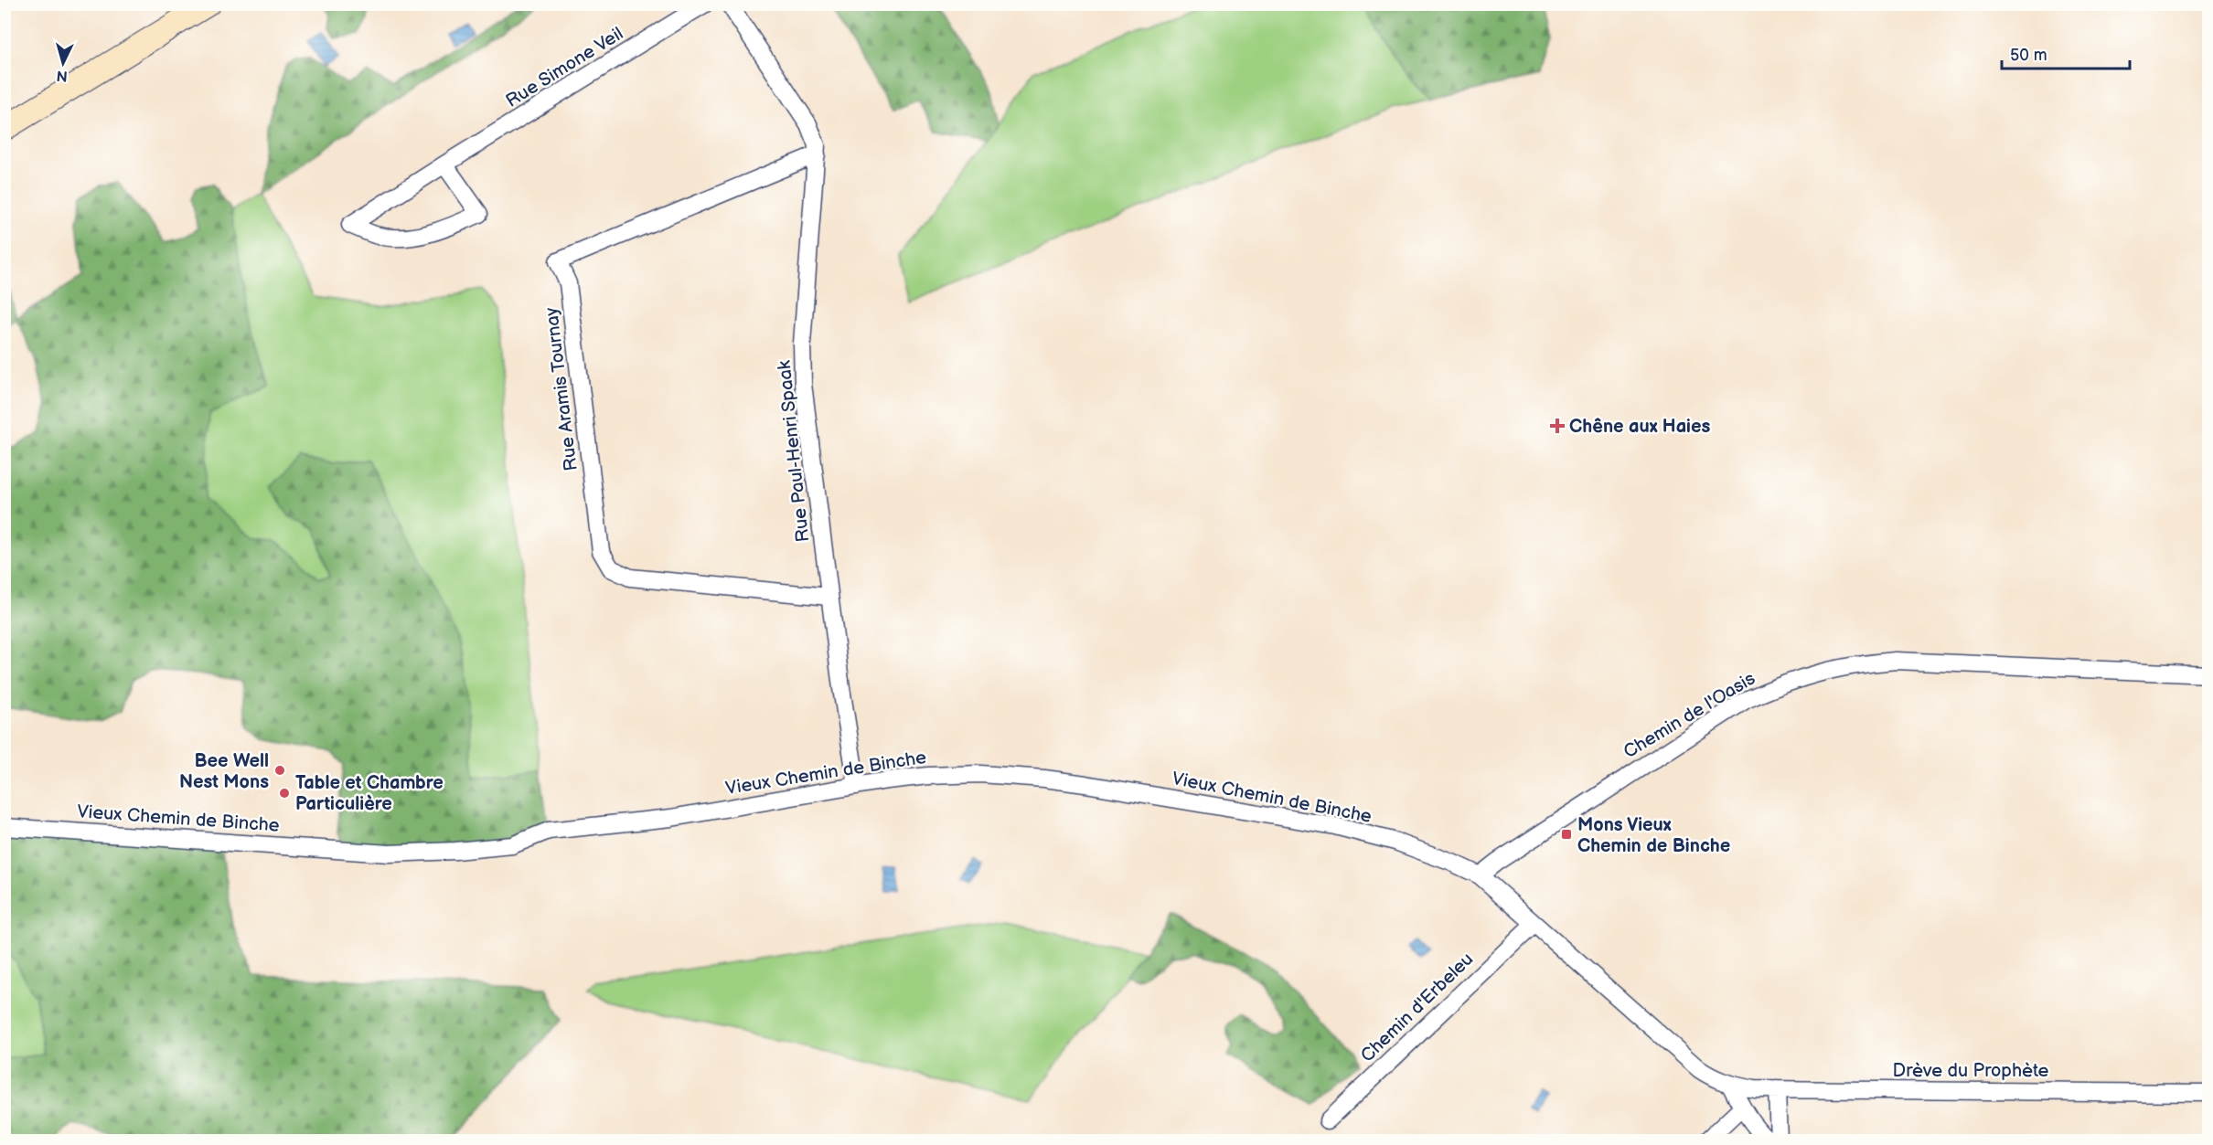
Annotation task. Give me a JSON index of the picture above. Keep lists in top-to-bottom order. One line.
{"streets":{"street":["Rue Simone Veil","Rue Aramis Tournay","Rue Paul-Henri Spaak","Chemin de l'Oasis","Vieux Chemin de Binche","Chemin d'Erbeleu","Drève du Prophète"]},"crossings":[["Rue Aramis Tournay","Rue Paul-Henri Spaak"],["Rue Paul-Henri Spaak","Vieux Chemin de Binche"],["Chemin de l'Oasis","Vieux Chemin de Binche"],["Vieux Chemin de Binche","Chemin d'Erbeleu"],["Vieux Chemin de Binche","Drève du Prophète"]],"places":{"health":["Chêne aux Haies"],"other":["Bee Well Nest Mons","Table et Chambre Particulière"],"transit":["Mons Vieux Chemin de Binche"]},"scale_bar":"50 m","north":"bottom"}
